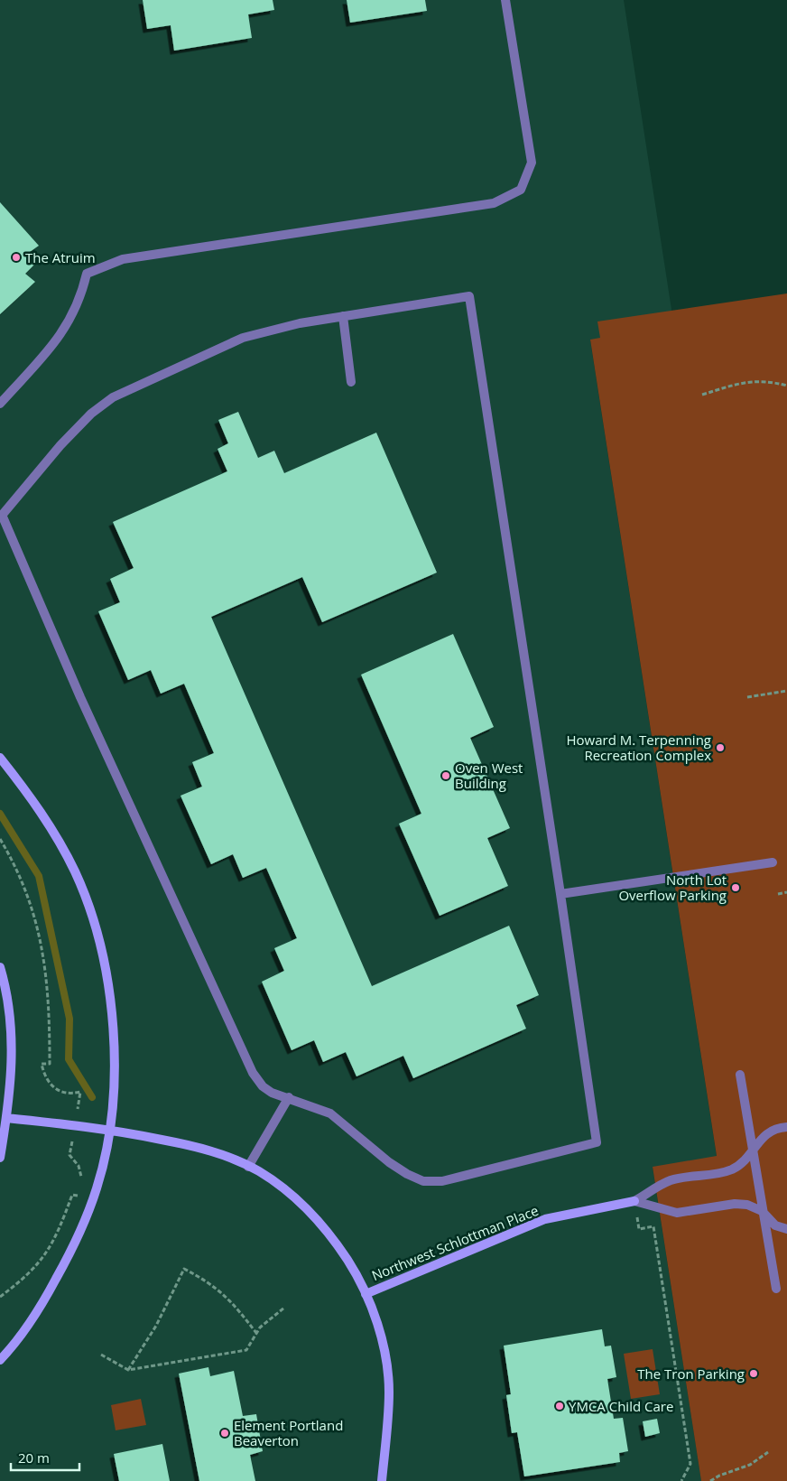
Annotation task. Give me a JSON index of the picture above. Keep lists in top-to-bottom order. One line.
{"streets":{"street":["Northwest Schlottman Place"]},"places":["The Atruim","Howard M. Terpenning Recreation Complex","Oven West Building","North Lot Overflow Parking","The Tron Parking","YMCA Child Care","Element Portland Beaverton"],"scale_bar":"20 m"}
